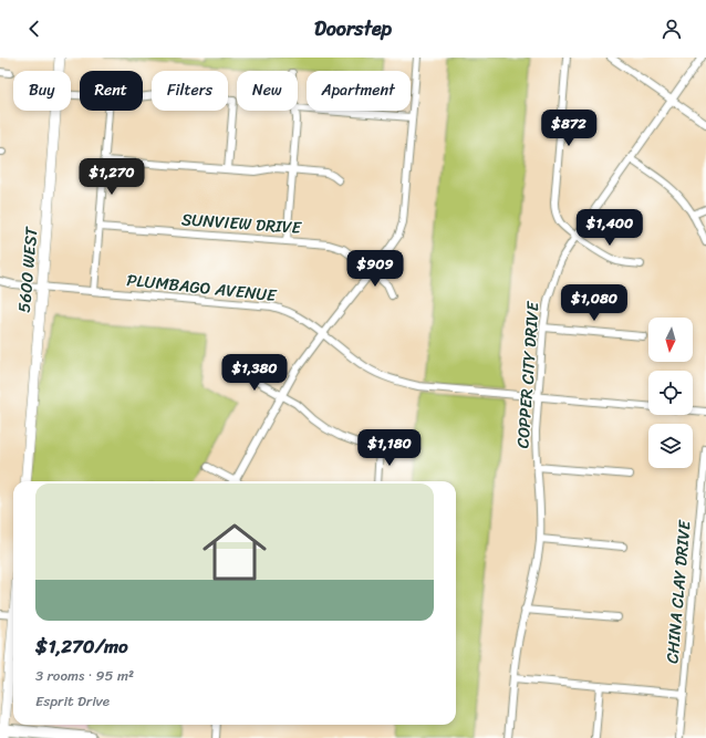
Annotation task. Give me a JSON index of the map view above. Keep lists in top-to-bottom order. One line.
{"streets":{"main road":["5600 WEST"],"street":["SUNVIEW DRIVE","PLUMBAGO AVENUE","COPPER CITY DRIVE","CHINA CLAY DRIVE"]},"crossings":[["5600 WEST","PLUMBAGO AVENUE"],["PLUMBAGO AVENUE","COPPER CITY DRIVE"]],"north":"bottom","page":{"header":"Doorstep","chip":["Buy","Rent","Filters","New","Apartment"],"price":["$872","$1,270","$1,400","$909","$1,080","$1,380","$1,180"],"list":[{"name":"$1,270/mo","note":"3 rooms · 95 m² · Esprit Drive"}]}}
